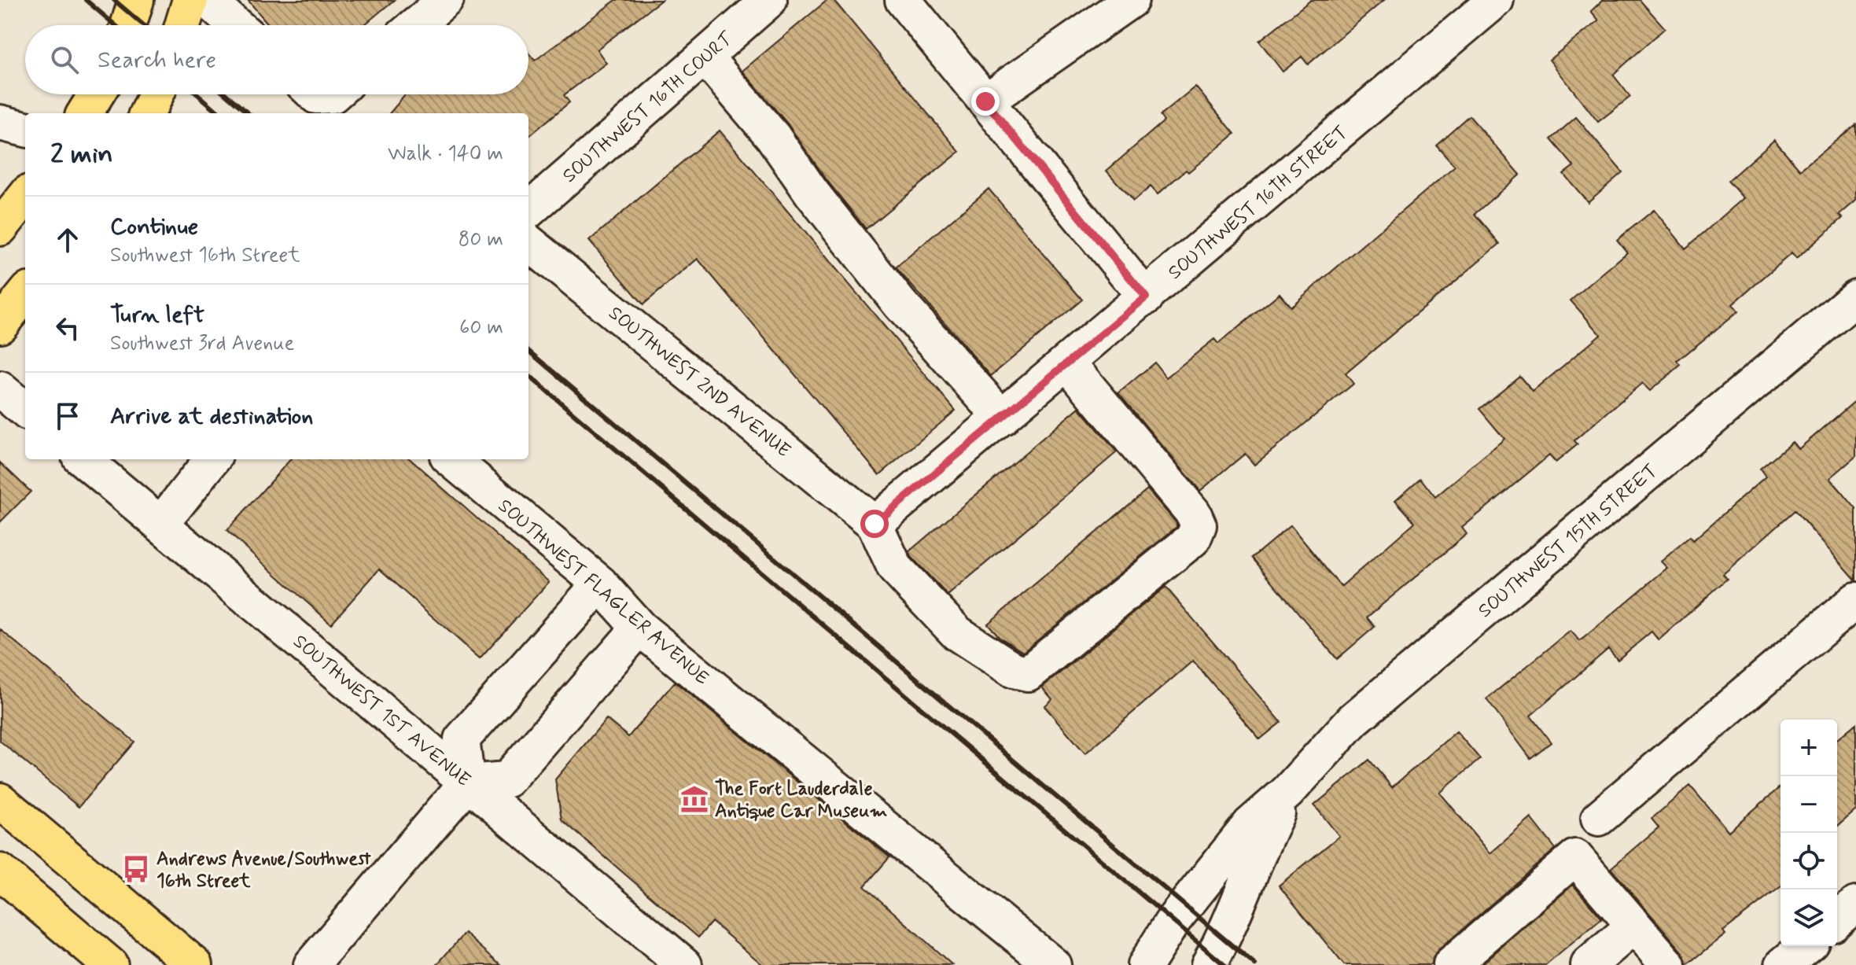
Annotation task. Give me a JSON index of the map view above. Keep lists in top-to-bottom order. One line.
{"streets":{"street":["SOUTHWEST 16TH COURT","SOUTHWEST 16TH STREET","SOUTHWEST 2ND AVENUE","SOUTHWEST 15TH STREET","SOUTHWEST FLAGLER AVENUE","SOUTHWEST 1ST AVENUE"]},"crossings":[["SOUTHWEST 16TH STREET","SOUTHWEST 2ND AVENUE"]],"places":{"museum":["The Fort Lauderdale Antique Car Museum"],"bus stop":["Andrews Avenue/Southwest 16th Street"]},"page":{"search":"Search here","heading":["2 min","Walk · 140 m"],"list":[["Continue","Southwest 16th Street","80 m"],["Turn left","Southwest 3rd Avenue","60 m"],"Arrive at destination"],"map_buttons":["+","−"]}}
